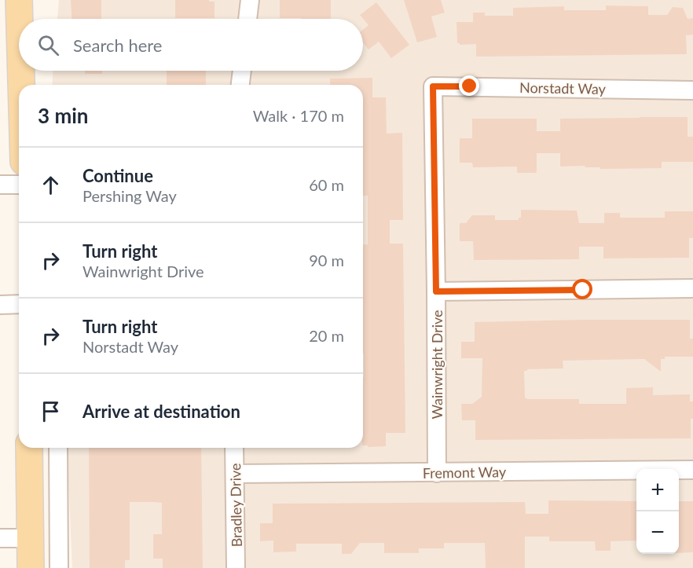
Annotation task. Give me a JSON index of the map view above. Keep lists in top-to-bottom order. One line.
{"streets":{"street":["Norstadt Way","Wainwright Drive","Fremont Way","Bradley Drive"]},"crossings":[["Norstadt Way","Wainwright Drive"],["Wainwright Drive","Fremont Way"],["Fremont Way","Bradley Drive"]],"page":{"search":"Search here","heading":["3 min","Walk · 170 m"],"list":[["Continue","Pershing Way","60 m"],["Turn right","Wainwright Drive","90 m"],["Turn right","Norstadt Way","20 m"],"Arrive at destination"],"map_buttons":["+","−"]}}
